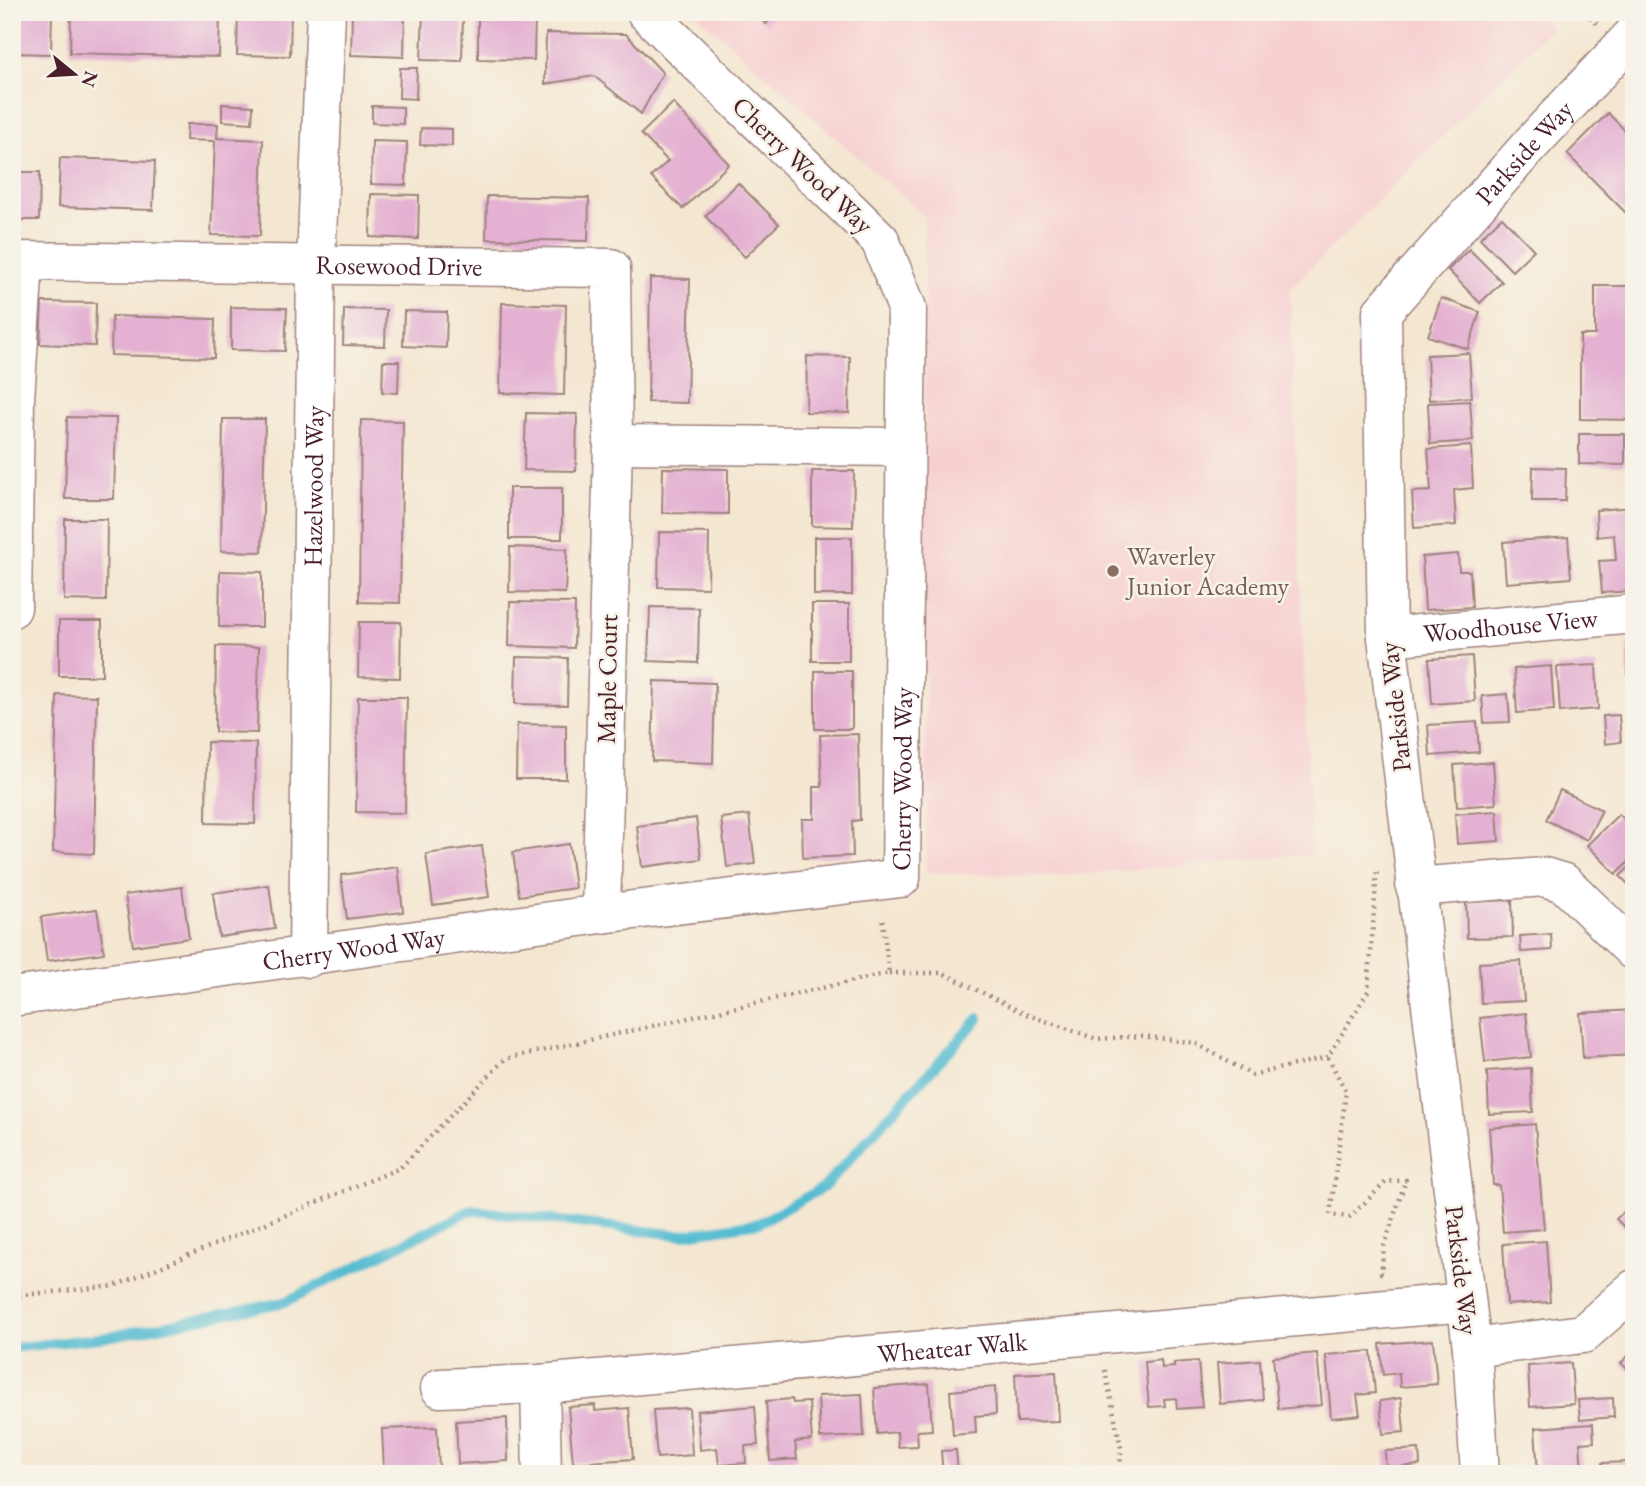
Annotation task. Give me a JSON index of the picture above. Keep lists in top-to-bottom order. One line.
{"streets":{"street":["Parkside Way","Cherry Wood Way","Rosewood Drive","Hazelwood Way","Woodhouse View","Maple Court","Wheatear Walk"]},"crossings":[["Parkside Way","Woodhouse View"],["Parkside Way","Wheatear Walk"],["Cherry Wood Way","Hazelwood Way"],["Cherry Wood Way","Maple Court"],["Rosewood Drive","Hazelwood Way"],["Rosewood Drive","Maple Court"]],"places":["Waverley Junior Academy"],"north":"right"}
